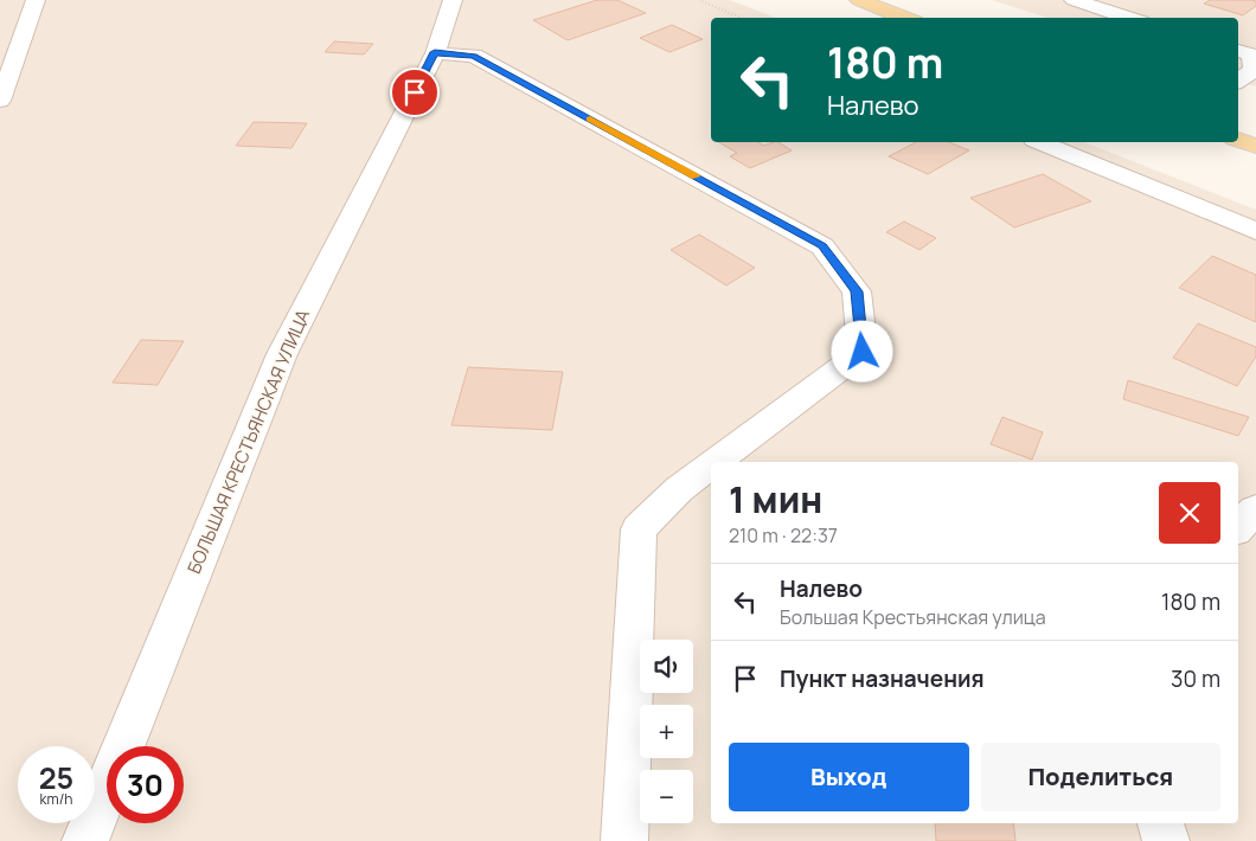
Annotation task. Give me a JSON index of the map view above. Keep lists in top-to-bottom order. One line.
{"streets":{"street":["БОЛЬШАЯ КРЕСТЬЯНСКАЯ УЛИЦА"]},"page":{"turn":["180 m","Налево"],"heading":["1 мин","210 m · 22:37"],"list":[{"name":"Налево","note":"Большая Крестьянская улица","value":"180 m"},{"name":"Пункт назначения","value":"30 m"}],"map_buttons":["+","−"],"buttons":["Выход","Поделиться"],"speed":"25 km/h","limit":"30"}}
